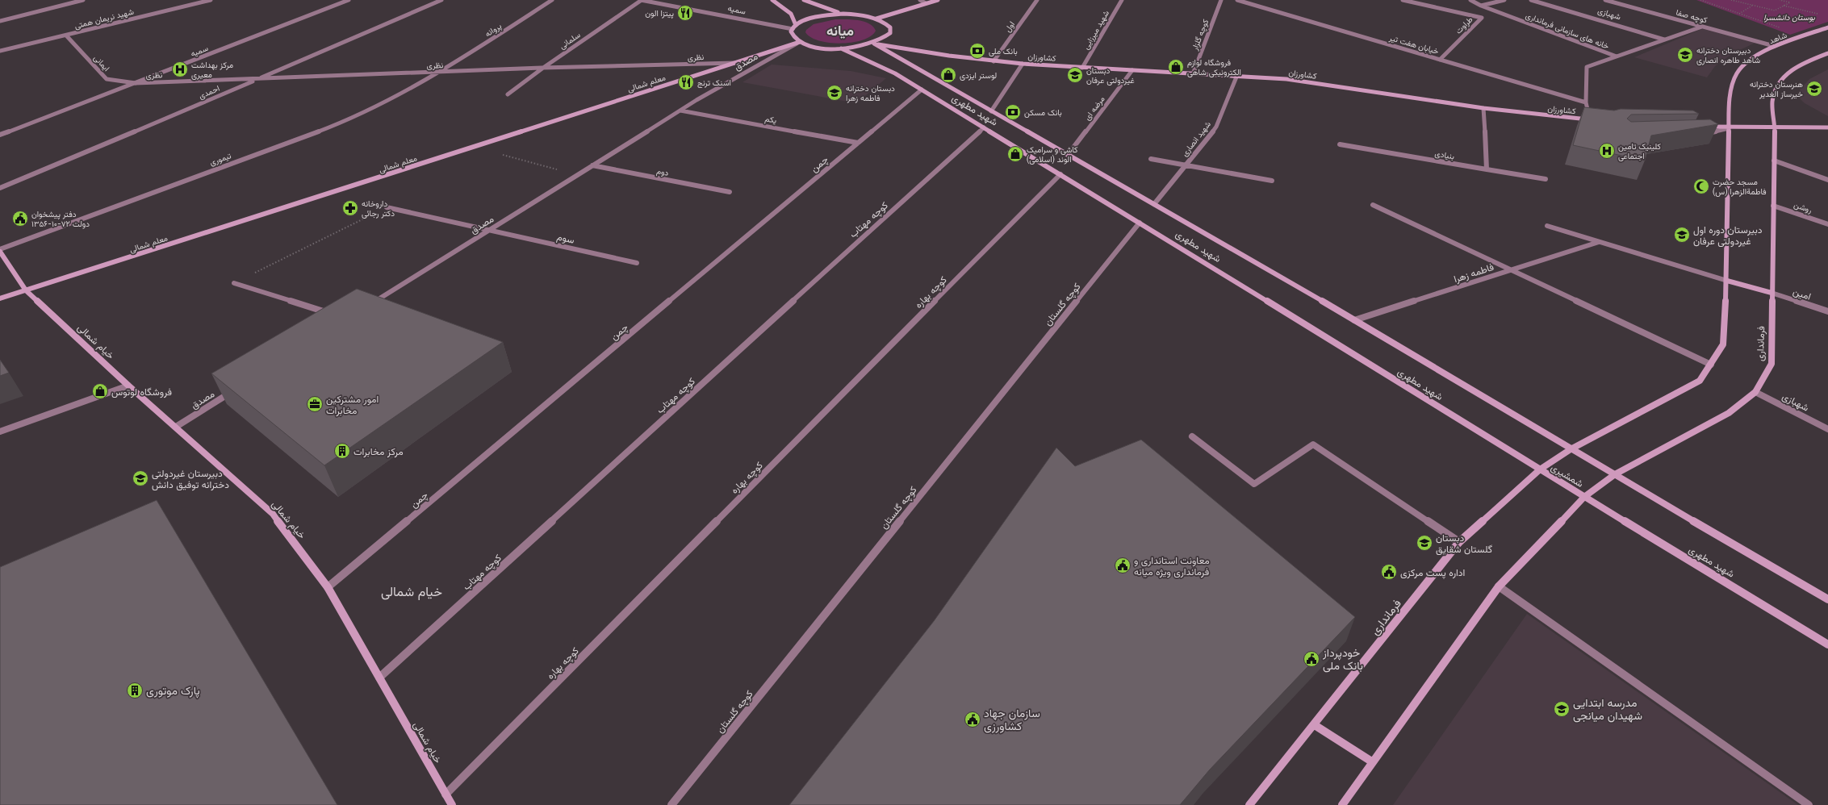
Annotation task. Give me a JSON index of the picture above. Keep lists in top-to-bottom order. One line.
{"streets":{"main road":["شاهد","کشاورزان","معلم شمالی","شهید مطهری","خیام شمالی","فرمانداری","شمشیری"],"street":["سمیه","شهبازی","کوچه صفا","شهید نریمان همتی","طراوت","اول","پروانه","شهید میرزایی","خانه های سازمانی فرمانداری","کوچه گلزار","سلمانی","خیابان هفت تیر","سميه","نظری","مصدق","ایمانی","احمدی","مرضه ای","یکم","شهید انصاری","بنیادی","تیموری","چمن","دوم","روشن","کوچه مهتاب","سوم","فاطمه زهرا","کوچه بهاره","امین","کوچه گلستان"]},"crossings":[["سمیه","سلمانی"],["شهبازی","فرمانداری"],["کوچه صفا","شاهد"],["شهید نریمان همتی","ایمانی"],["طراوت","خیابان هفت تیر"],["اول","کشاورزان"],["پروانه","نظری"],["پروانه","تیموری"],["شهید میرزایی","کشاورزان"],["خانه های سازمانی فرمانداری","خیابان هفت تیر"],["خانه های سازمانی فرمانداری","کشاورزان"],["کوچه گلزار","کشاورزان"],["سلمانی","نظری"],["سميه","نظری"],["سميه","ایمانی"],["نظری","ایمانی"],["نظری","معلم شمالی"],["نظری","احمدی"],["نظری","تیموری"],["کشاورزان","مرضه ای"],["کشاورزان","شهید مطهری"],["کشاورزان","شهید انصاری"],["مصدق","معلم شمالی"],["مصدق","یکم"],["مصدق","دوم"],["مصدق","سوم"],["مصدق","خیام شمالی"],["معلم شمالی","خیام شمالی"],["مرضه ای","شهید مطهری"],["شهید مطهری","شهید انصاری"],["شهید مطهری","چمن"],["شهید مطهری","کوچه مهتاب"],["شهید مطهری","فاطمه زهرا"],["شهید مطهری","کوچه بهاره"],["شهید مطهری","کوچه گلستان"],["شهید مطهری","فرمانداری"],["شهید مطهری","شمشیری"],["یکم","چمن"],["چمن","خیام شمالی"],["روشن","فرمانداری"],["کوچه مهتاب","خیام شمالی"],["کوچه بهاره","خیام شمالی"],["امین","فرمانداری"],["فرمانداری","شمشیری"]],"districts":["میانه","خیام شمالی"],"parks":["بوستان دانشسرا"],"places":{"restaurant":["پیتزا الون","اسنک ترنج"],"bank":["بانک ملی","بانک مسکن"],"school or university":["دبیرستان دخترانه شاهد طاهره انصاری","دبستان غیردولتی عرفان","هنرستان دخترانه خیرساز الغدیر","دبستان دخترانه فاطمه زهرا","دبیرستان دوره اول غیردولتی عرفان","دبیرستان غیردولتی دخترانه توفیق دانش","دبستان گلستان شقایق","مدرسه ابتدایی شهیدان میانجی"],"shop":["فروشگاه لوازم الکترونیکی شاهی","لوستر ایزدی","کاشی و سرامیک الوند (اسلامی)","فروشگاه لوتوس"],"hospital":["مرکز بهداشت معیری","کلینیک تامین اجتماعی"],"mosque":["مسجد حضرت فاطمةالزهرا (س)"],"pharmacy":["داروخانه دکتر رجائی"],"public building":["دفتر پیشخوان دولت ۷۲-۱۰-۱۳۵۶","معاونت استانداری و فرمانداری ویژه میانه","اداره پست مرکزی","خودپرداز بانک ملی","سازمان جهاد کشاورزی"],"office":["امور مشترکین مخابرات"],"building":["مرکز مخابرات","پارک موتوری"]}}
